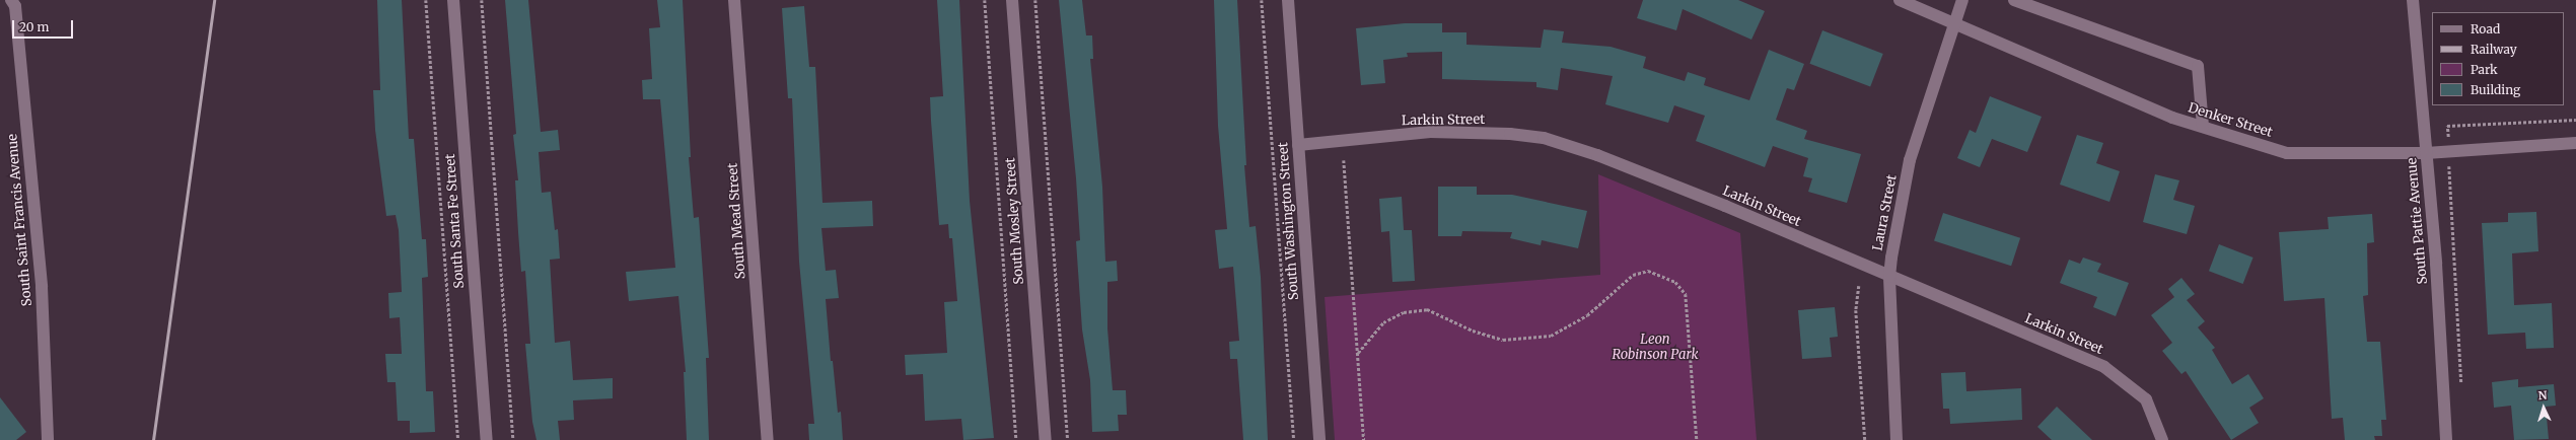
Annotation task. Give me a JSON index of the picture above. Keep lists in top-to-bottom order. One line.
{"streets":{"street":["Larkin Street","Denker Street","Laura Street","South Saint Francis Avenue","South Santa Fe Street","South Mead Street","South Mosley Street","South Washington Street","South Pattie Avenue"]},"crossings":[["Larkin Street","Laura Street"],["Larkin Street","South Washington Street"],["Denker Street","Laura Street"],["Denker Street","South Pattie Avenue"]],"parks":["Leon Robinson Park"],"legend":["Road","Railway","Park","Building"],"scale_bar":"20 m","north":"top"}
